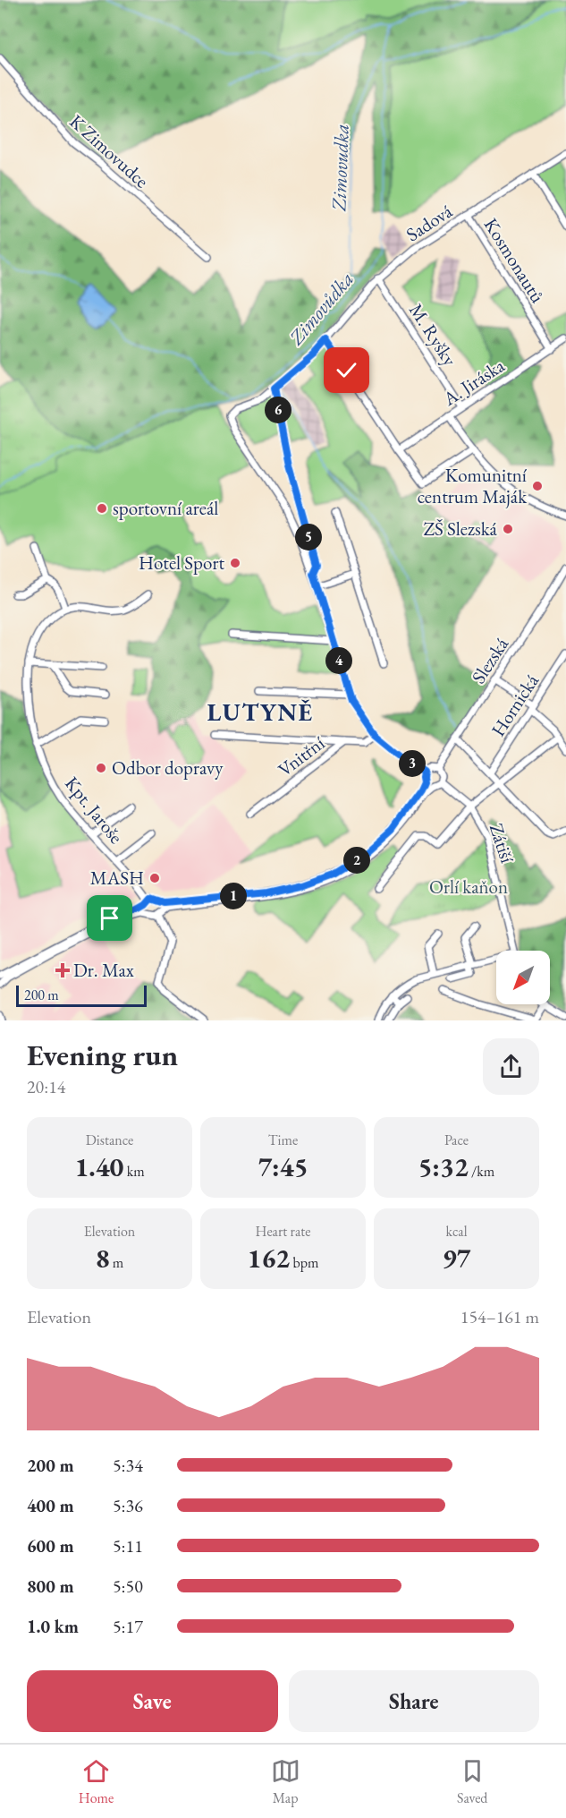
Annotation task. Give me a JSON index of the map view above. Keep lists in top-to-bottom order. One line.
{"streets":{"street":["K Zimovudce","Sadová","Kosmonautů","M. Ryšky","A. Jiráska","Slezská","Hornická","Vnitřní","Kpt. Jaroše","Zátiší"]},"crossings":[["Sadová","Kosmonautů"],["Sadová","M. Ryšky"],["Kosmonautů","A. Jiráska"],["M. Ryšky","A. Jiráska"],["Slezská","Zátiší"]],"districts":["LUTYNĚ"],"water":["Zimovudka","Zimovůdka"],"parks":["Orlí kaňon"],"places":{"other":["Komunitní centrum Maják","sportovní areál","ZŠ Slezská","Hotel Sport","Odbor dopravy","MASH"],"health":["Dr. Max"]},"scale_bar":"200 m","north":"bottom left","page":{"pins":["6","5","4","3","2","1"],"scale":"200 m","heading":["Evening run","20:14"],"stats":[["Distance","1.40 km"],["Time","7:45"],["Pace","5:32 /km"],["Elevation","8 m"],["Heart rate","162 bpm"],["kcal","97"]],"chart":["Elevation","154–161 m"],"list":[{"name":"200 m","note":"5:34"},{"name":"400 m","note":"5:36"},{"name":"600 m","note":"5:11"},{"name":"800 m","note":"5:50"},{"name":"1.0 km","note":"5:17"}],"buttons":["Save","Share"],"tabs":["Home","Map","Saved"]}}
